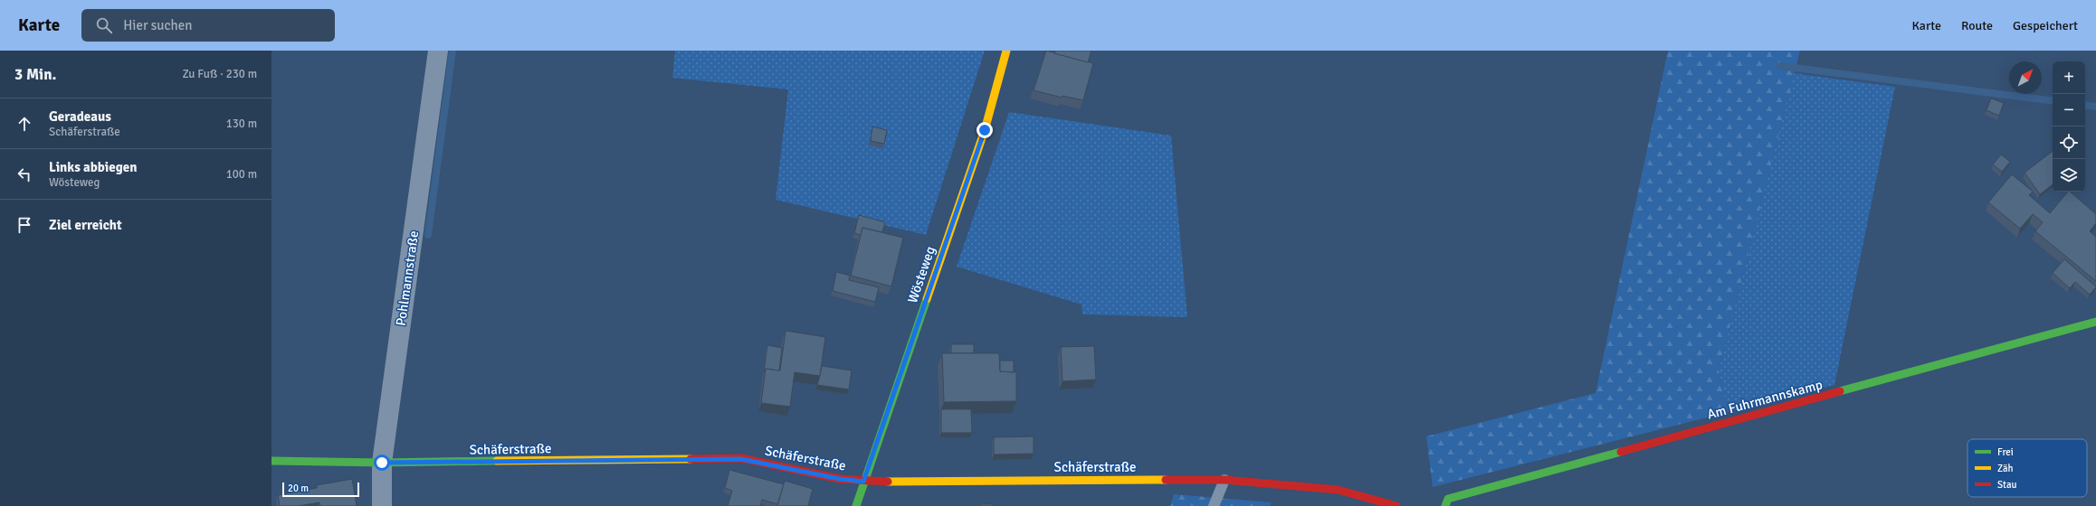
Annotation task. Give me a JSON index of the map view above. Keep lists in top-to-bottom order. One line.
{"streets":{"street":["Wösteweg","Pohlmannstraße","Am Fuhrmannskamp","Schäferstraße"]},"crossings":[["Wösteweg","Schäferstraße"],["Pohlmannstraße","Schäferstraße"]],"legend":["Frei","Zäh","Stau"],"scale_bar":"20 m","north":"top right","page":{"header":"Karte","search":"Hier suchen","nav":["Karte","Route","Gespeichert"],"heading":["3 Min.","Zu Fuß · 230 m"],"map_buttons":["+","−"],"list":[["Geradeaus","Schäferstraße","130 m"],["Links abbiegen","Wösteweg","100 m"],"Ziel erreicht"],"scale":"20 m"}}
